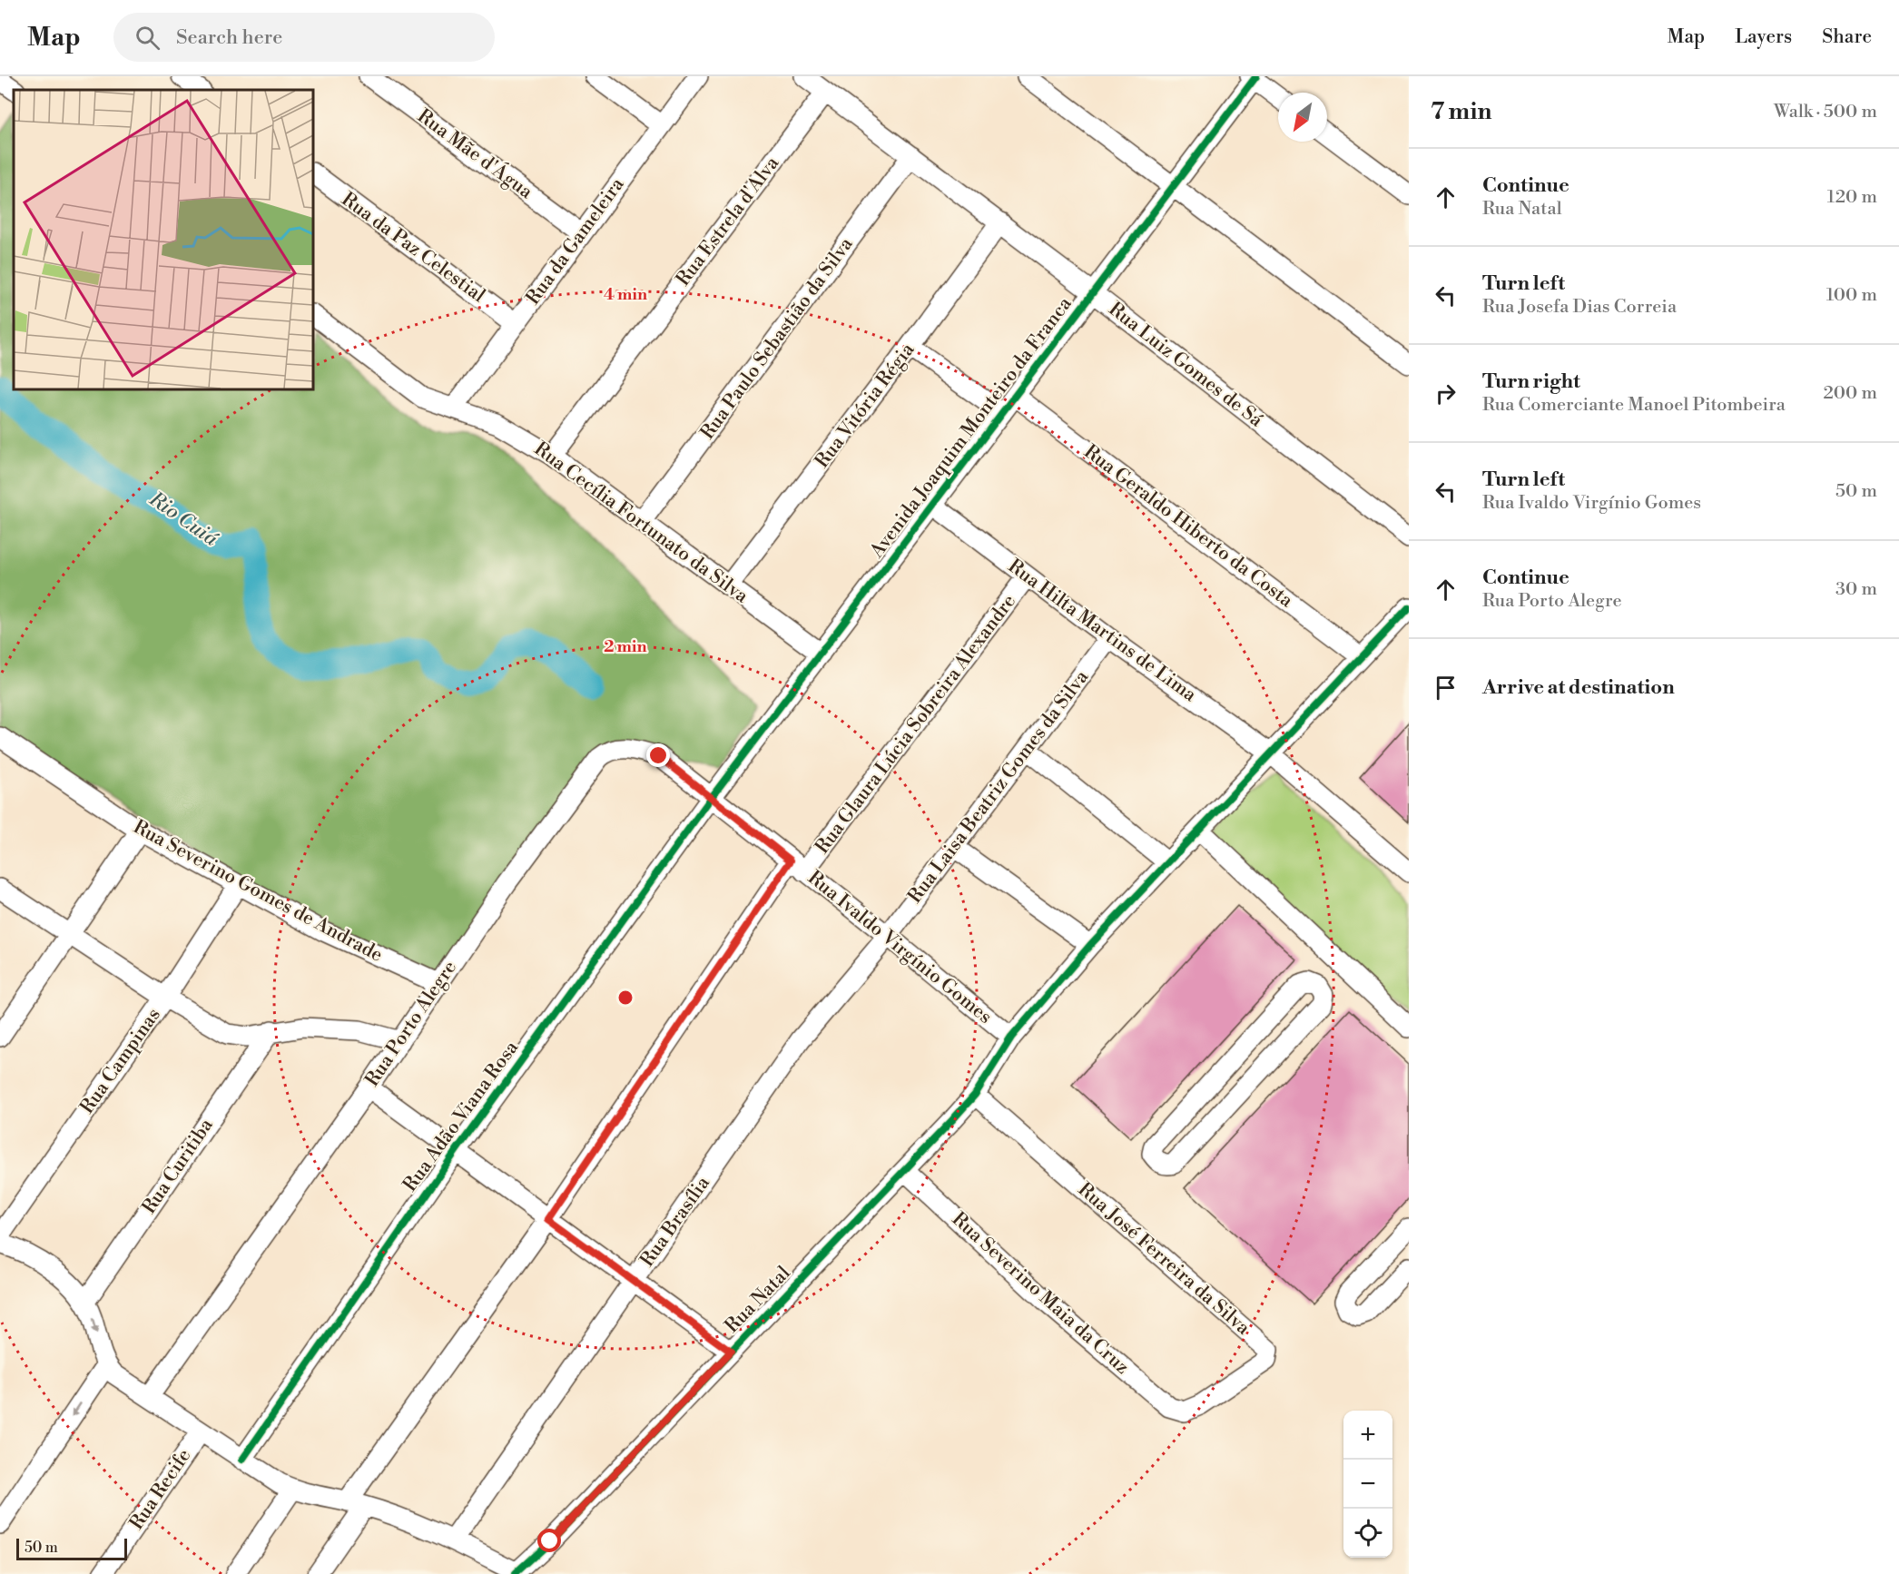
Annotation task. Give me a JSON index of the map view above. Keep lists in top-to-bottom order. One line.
{"streets":{"street":["Rua Mãe d'Água","Rua Estrela d'Alva","Rua da Gameleira","Rua da Paz Celestial","Rua Paulo Sebastião da Silva","Rua Luiz Gomes de Sá","Rua Vitória Régia","Avenida Joaquim Monteiro da Franca","Rua Cecília Fortunato da Silva","Rua Geraldo Hiberto da Costa","Rua Hilta Martins de Lima","Rua Glaura Lúcia Sobreira Alexandre","Rua Laisa Beatriz Gomes da Silva","Rua Severino Gomes de Andrade","Rua Ivaldo Virgínio Gomes","Rua Porto Alegre","Rua Campinas","Rua Adão Viana Rosa","Rua Curitiba","Rua Brasília","Rua José Ferreira da Silva","Rua Severino Maia da Cruz","Rua Natal","Rua Recife"]},"crossings":[["Rua Mãe d'Água","Rua da Gameleira"],["Rua Estrela d'Alva","Rua Luiz Gomes de Sá"],["Rua Estrela d'Alva","Rua Cecília Fortunato da Silva"],["Rua da Gameleira","Rua da Paz Celestial"],["Rua da Gameleira","Rua Cecília Fortunato da Silva"],["Rua Paulo Sebastião da Silva","Rua Luiz Gomes de Sá"],["Rua Paulo Sebastião da Silva","Rua Cecília Fortunato da Silva"],["Rua Luiz Gomes de Sá","Rua Vitória Régia"],["Rua Luiz Gomes de Sá","Avenida Joaquim Monteiro da Franca"],["Rua Vitória Régia","Rua Cecília Fortunato da Silva"],["Avenida Joaquim Monteiro da Franca","Rua Cecília Fortunato da Silva"],["Avenida Joaquim Monteiro da Franca","Rua Geraldo Hiberto da Costa"],["Avenida Joaquim Monteiro da Franca","Rua Hilta Martins de Lima"],["Avenida Joaquim Monteiro da Franca","Rua Ivaldo Virgínio Gomes"],["Avenida Joaquim Monteiro da Franca","Rua Porto Alegre"],["Avenida Joaquim Monteiro da Franca","Rua Adão Viana Rosa"],["Rua Geraldo Hiberto da Costa","Rua Natal"],["Rua Hilta Martins de Lima","Rua Glaura Lúcia Sobreira Alexandre"],["Rua Hilta Martins de Lima","Rua Laisa Beatriz Gomes da Silva"],["Rua Hilta Martins de Lima","Rua Natal"],["Rua Glaura Lúcia Sobreira Alexandre","Rua Ivaldo Virgínio Gomes"],["Rua Laisa Beatriz Gomes da Silva","Rua Ivaldo Virgínio Gomes"],["Rua Laisa Beatriz Gomes da Silva","Rua Brasília"],["Rua Severino Gomes de Andrade","Rua Porto Alegre"],["Rua Severino Gomes de Andrade","Rua Campinas"],["Rua Ivaldo Virgínio Gomes","Rua Porto Alegre"],["Rua Ivaldo Virgínio Gomes","Rua Adão Viana Rosa"],["Rua Ivaldo Virgínio Gomes","Rua Brasília"],["Rua Ivaldo Virgínio Gomes","Rua Natal"],["Rua Porto Alegre","Rua Adão Viana Rosa"],["Rua José Ferreira da Silva","Rua Severino Maia da Cruz"],["Rua José Ferreira da Silva","Rua Natal"],["Rua Severino Maia da Cruz","Rua Natal"]],"water":["Rio Cuiá"],"scale_bar":"50 m","north":"bottom left","page":{"header":"Map","search":"Search here","nav":["Map","Layers","Share"],"heading":["7 min","Walk · 500 m"],"list":[["Continue","Rua Natal","120 m"],["Turn left","Rua Josefa Dias Correia","100 m"],["Turn right","Rua Comerciante Manoel Pitombeira","200 m"],["Turn left","Rua Ivaldo Virgínio Gomes","50 m"],["Continue","Rua Porto Alegre","30 m"],"Arrive at destination"],"map_buttons":["+","−"],"scale":"50 m"},"rings":["4 min","2 min"]}
